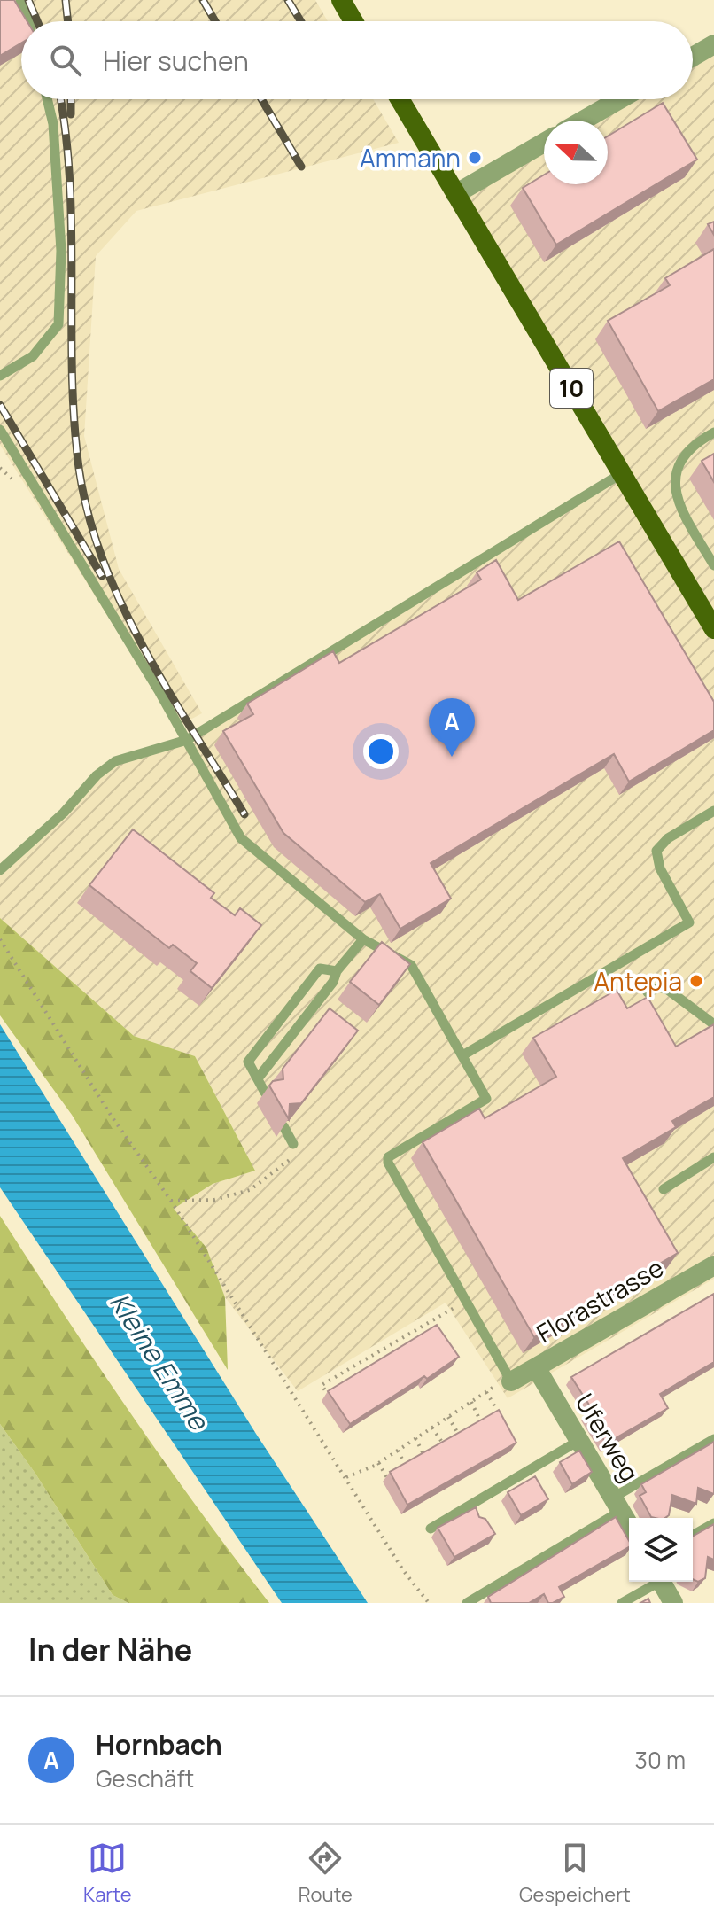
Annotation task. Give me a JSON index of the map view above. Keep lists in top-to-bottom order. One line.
{"streets":{"main road":["10"],"street":["Florastrasse","Uferweg"]},"crossings":[["Florastrasse","Uferweg"]],"water":["Kleine Emme"],"places":["Ammann","Antepia"],"north":"left","page":{"search":"Hier suchen","pins":"A","heading":"In der Nähe","list":[{"mark":"A","name":"Hornbach","note":"Geschäft","value":"30 m"}],"nav":["Karte","Route","Gespeichert"]}}
